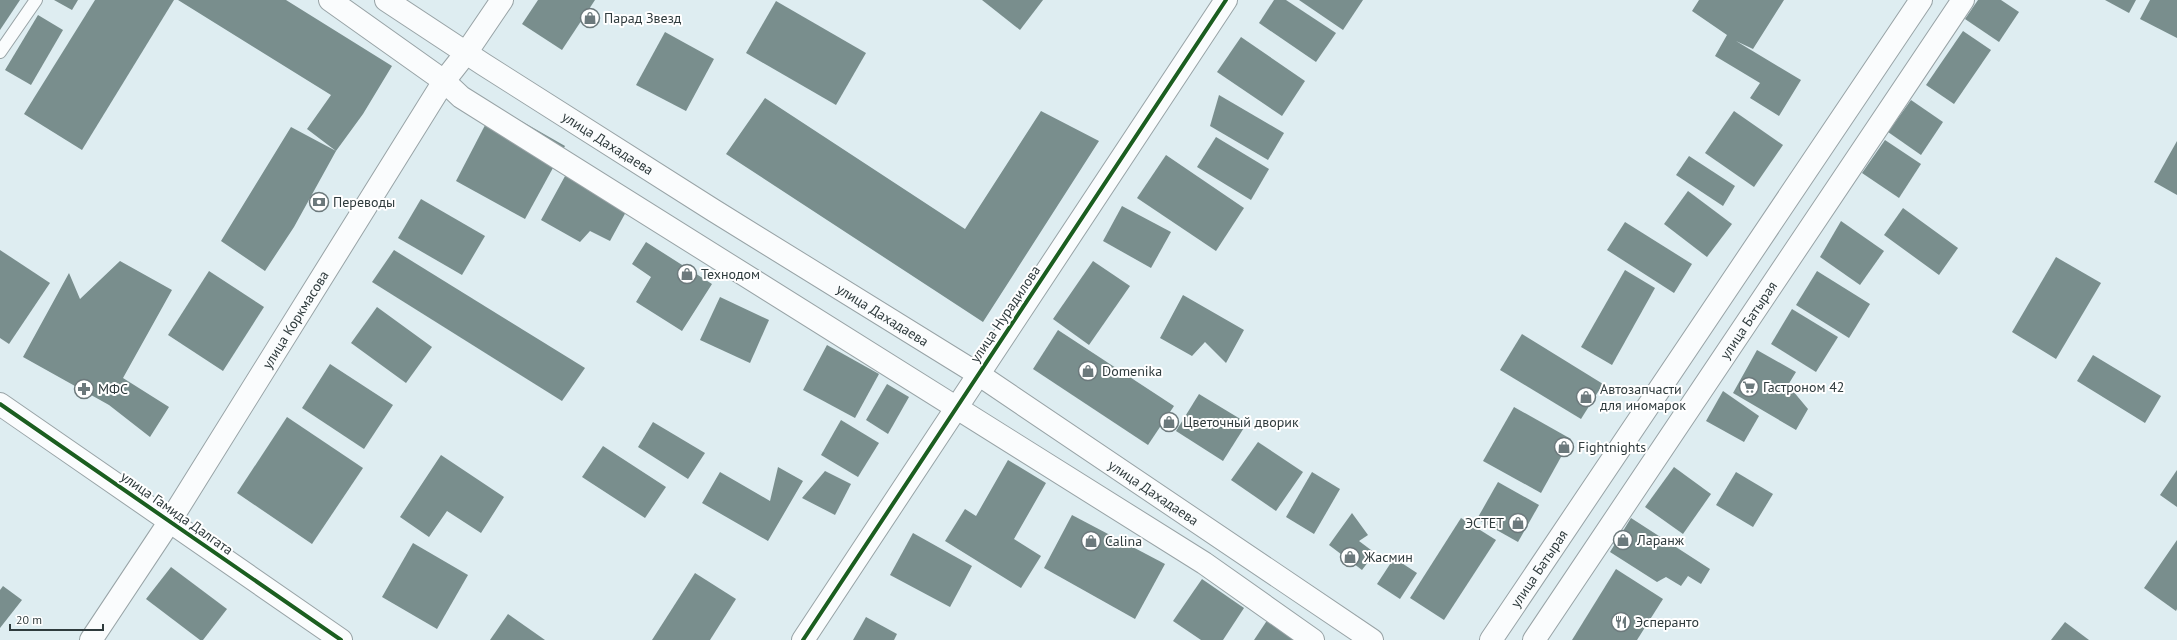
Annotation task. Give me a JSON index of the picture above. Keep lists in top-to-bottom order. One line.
{"streets":{"main road":["улица Дахадаева","улица Нурадилова","улица Коркмасова","улица Батырая","улица Гамида Далгата"]},"crossings":[["улица Дахадаева","улица Нурадилова"],["улица Дахадаева","улица Коркмасова"],["улица Коркмасова","улица Гамида Далгата"]],"places":{"shop":["Парад Звезд","Технодом","Domenika","Автозапчасти для иномарок","Цветочный дворик","Fightnights","ЭСТЕТ","Ларанж","Calina","Жасмин"],"bank":["Переводы"],"supermarket":["Гастроном 42"],"pharmacy":["МФС"],"restaurant":["Эсперанто"]},"scale_bar":"20 m"}
